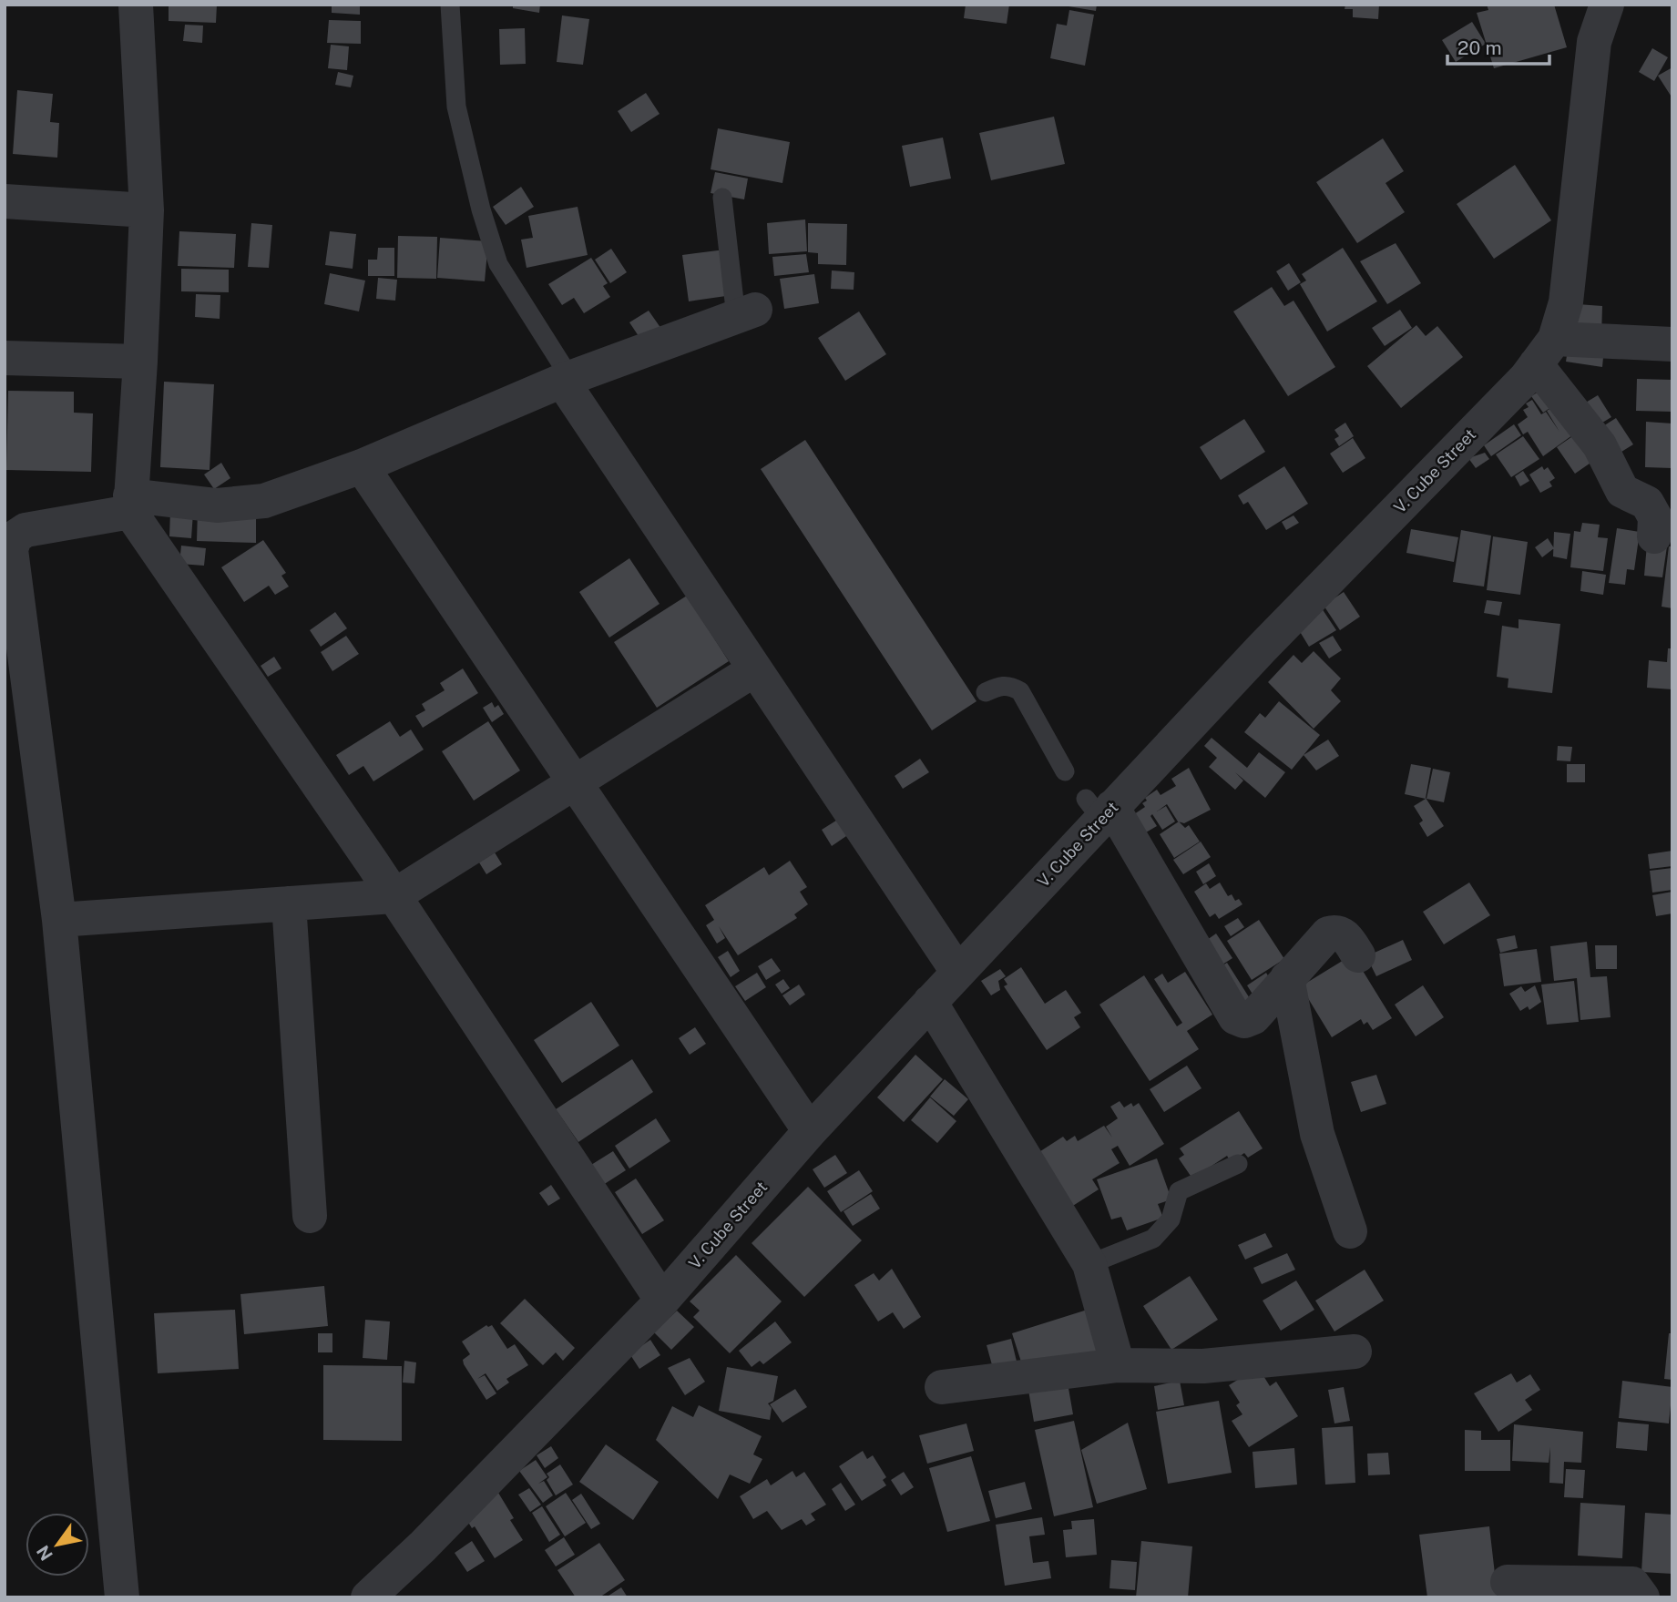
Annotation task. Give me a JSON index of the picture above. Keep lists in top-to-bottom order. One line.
{"streets":{"street":["V. Cube Street"]},"scale_bar":"20 m","north":"bottom left"}
